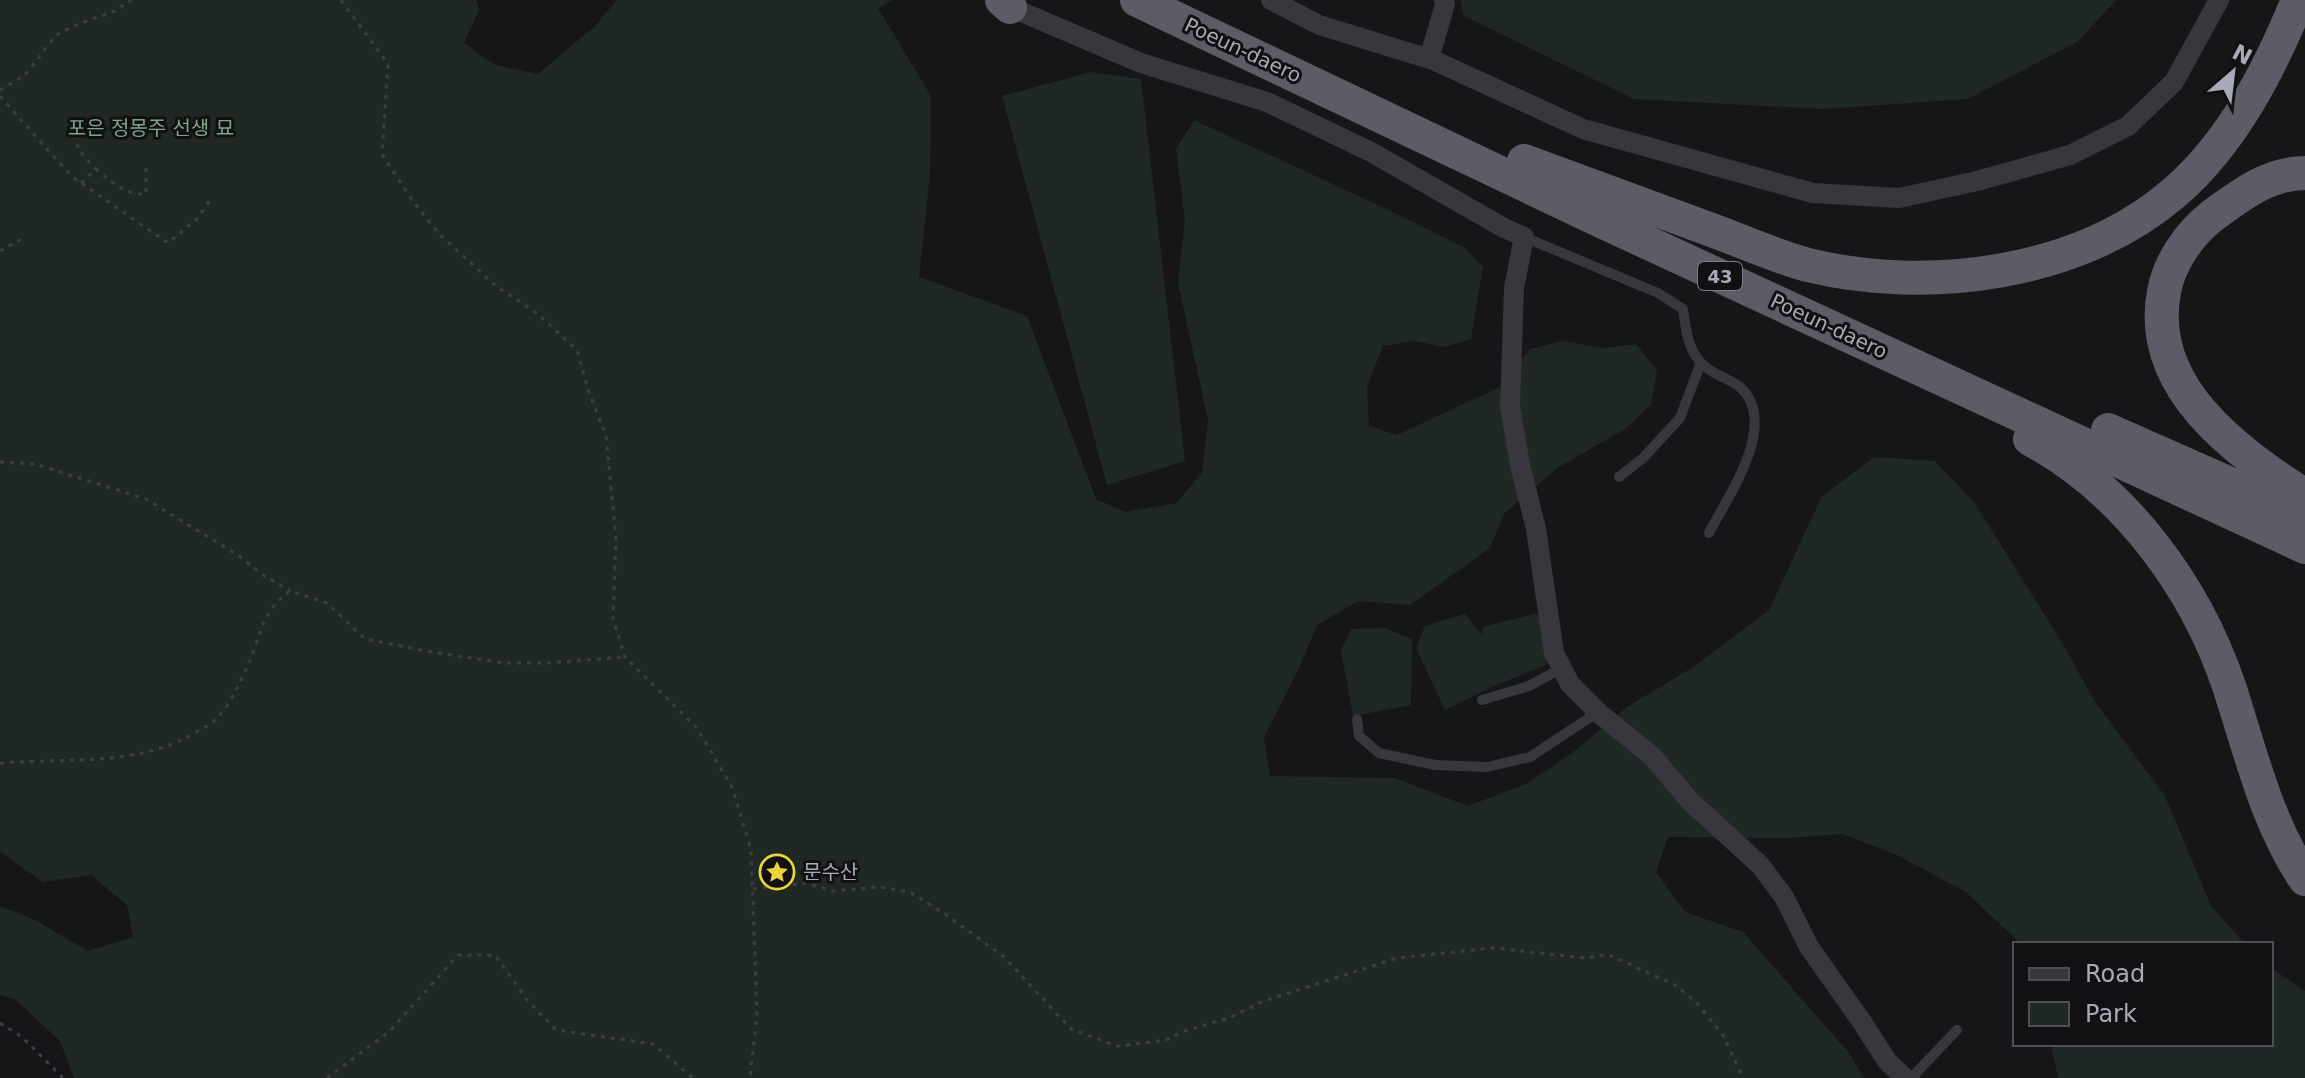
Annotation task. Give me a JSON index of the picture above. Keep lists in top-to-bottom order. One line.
{"streets":{"highway":["Poeun-daero","43"]},"parks":["포은 정몽주 선생 묘"],"places":{"place":["문수산"]},"legend":["Road","Park"],"north":"top right"}
